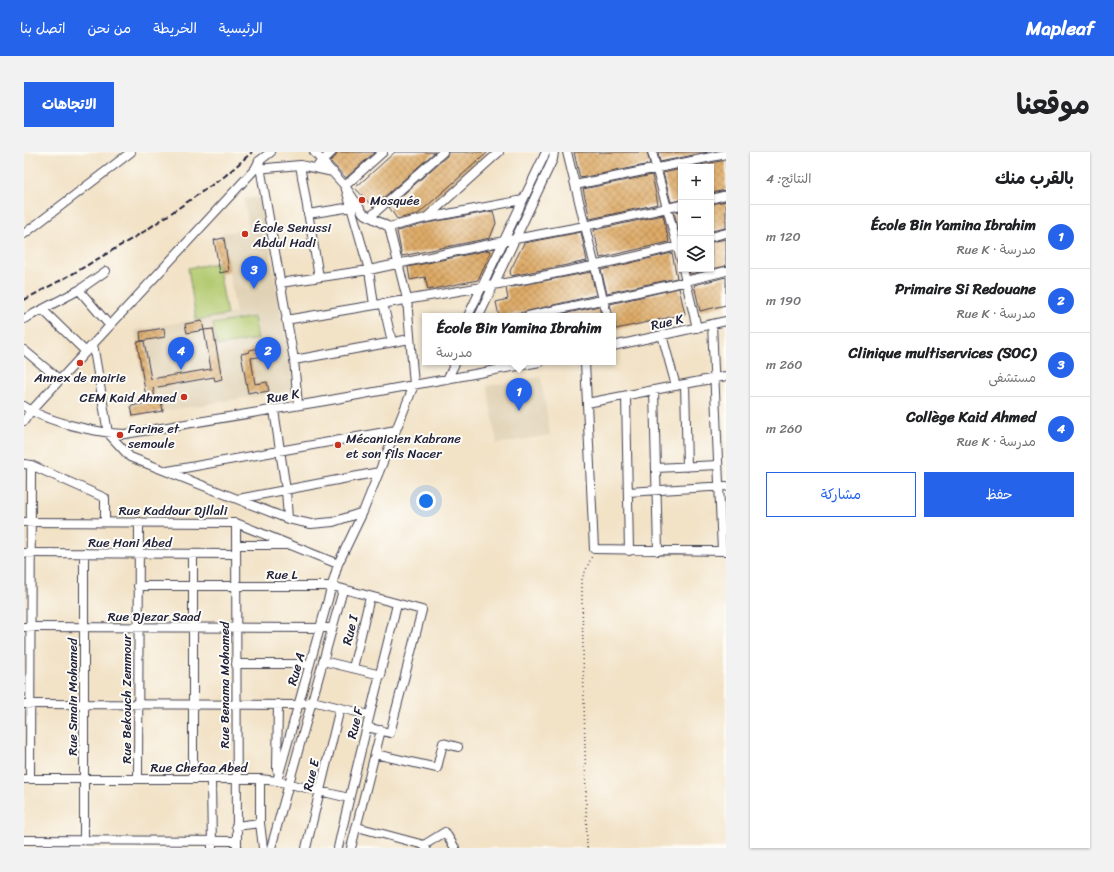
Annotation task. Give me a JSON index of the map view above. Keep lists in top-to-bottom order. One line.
{"streets":{"street":["Rue K","Rue Kaddour Djllali","Rue Hani Abed","Rue L","Rue Djezar Saad","Rue I","Rue A","Rue Benama Mohamed","Rue Smain Mohamed","Rue Bekouch Zemmour","Rue F","Rue Chefaa Abed","Rue E"]},"crossings":[["Rue K","Rue A"],["Rue Kaddour Djllali","Rue Hani Abed"],["Rue Kaddour Djllali","Rue A"],["Rue Kaddour Djllali","Rue Benama Mohamed"],["Rue Kaddour Djllali","Rue Bekouch Zemmour"],["Rue Hani Abed","Rue Benama Mohamed"],["Rue Hani Abed","Rue Smain Mohamed"],["Rue Hani Abed","Rue Bekouch Zemmour"],["Rue L","Rue I"],["Rue L","Rue A"],["Rue L","Rue Benama Mohamed"],["Rue L","Rue Bekouch Zemmour"],["Rue L","Rue F"],["Rue Djezar Saad","Rue A"],["Rue Djezar Saad","Rue Benama Mohamed"],["Rue Djezar Saad","Rue Smain Mohamed"],["Rue Djezar Saad","Rue Bekouch Zemmour"],["Rue A","Rue Chefaa Abed"],["Rue Benama Mohamed","Rue Chefaa Abed"],["Rue Smain Mohamed","Rue Chefaa Abed"],["Rue Bekouch Zemmour","Rue Chefaa Abed"],["Rue F","Rue Chefaa Abed"],["Rue Chefaa Abed","Rue E"]],"places":["Mosquée","École Senussi Abdul Hadi","Annex de mairie","CEM Kaid Ahmed","Farine et semoule","Mécanicien Kabrane et son fils Nacer"],"page":{"header":"Mapleaf","nav":["الرئيسية","الخريطة","من نحن","اتصل بنا"],"title":"موقعنا","buttons":["الاتجاهات",["حفظ","مشاركة"]],"heading":["بالقرب منك","النتائج: 4"],"map_buttons":["+","−"],"list":[{"mark":"1","name":"École Bin Yamina Ibrahim","note":"مدرسة · Rue K","value":"120 m"},{"mark":"2","name":"Primaire Si Redouane","note":"مدرسة · Rue K","value":"190 m"},{"mark":"3","name":"Clinique multiservices (SOC)","note":"مستشفى","value":"260 m"},{"mark":"4","name":"Collège Kaid Ahmed","note":"مدرسة · Rue K","value":"260 m"}],"pins":["3","2","4","1"],"popup":["École Bin Yamina Ibrahim","مدرسة"]}}
